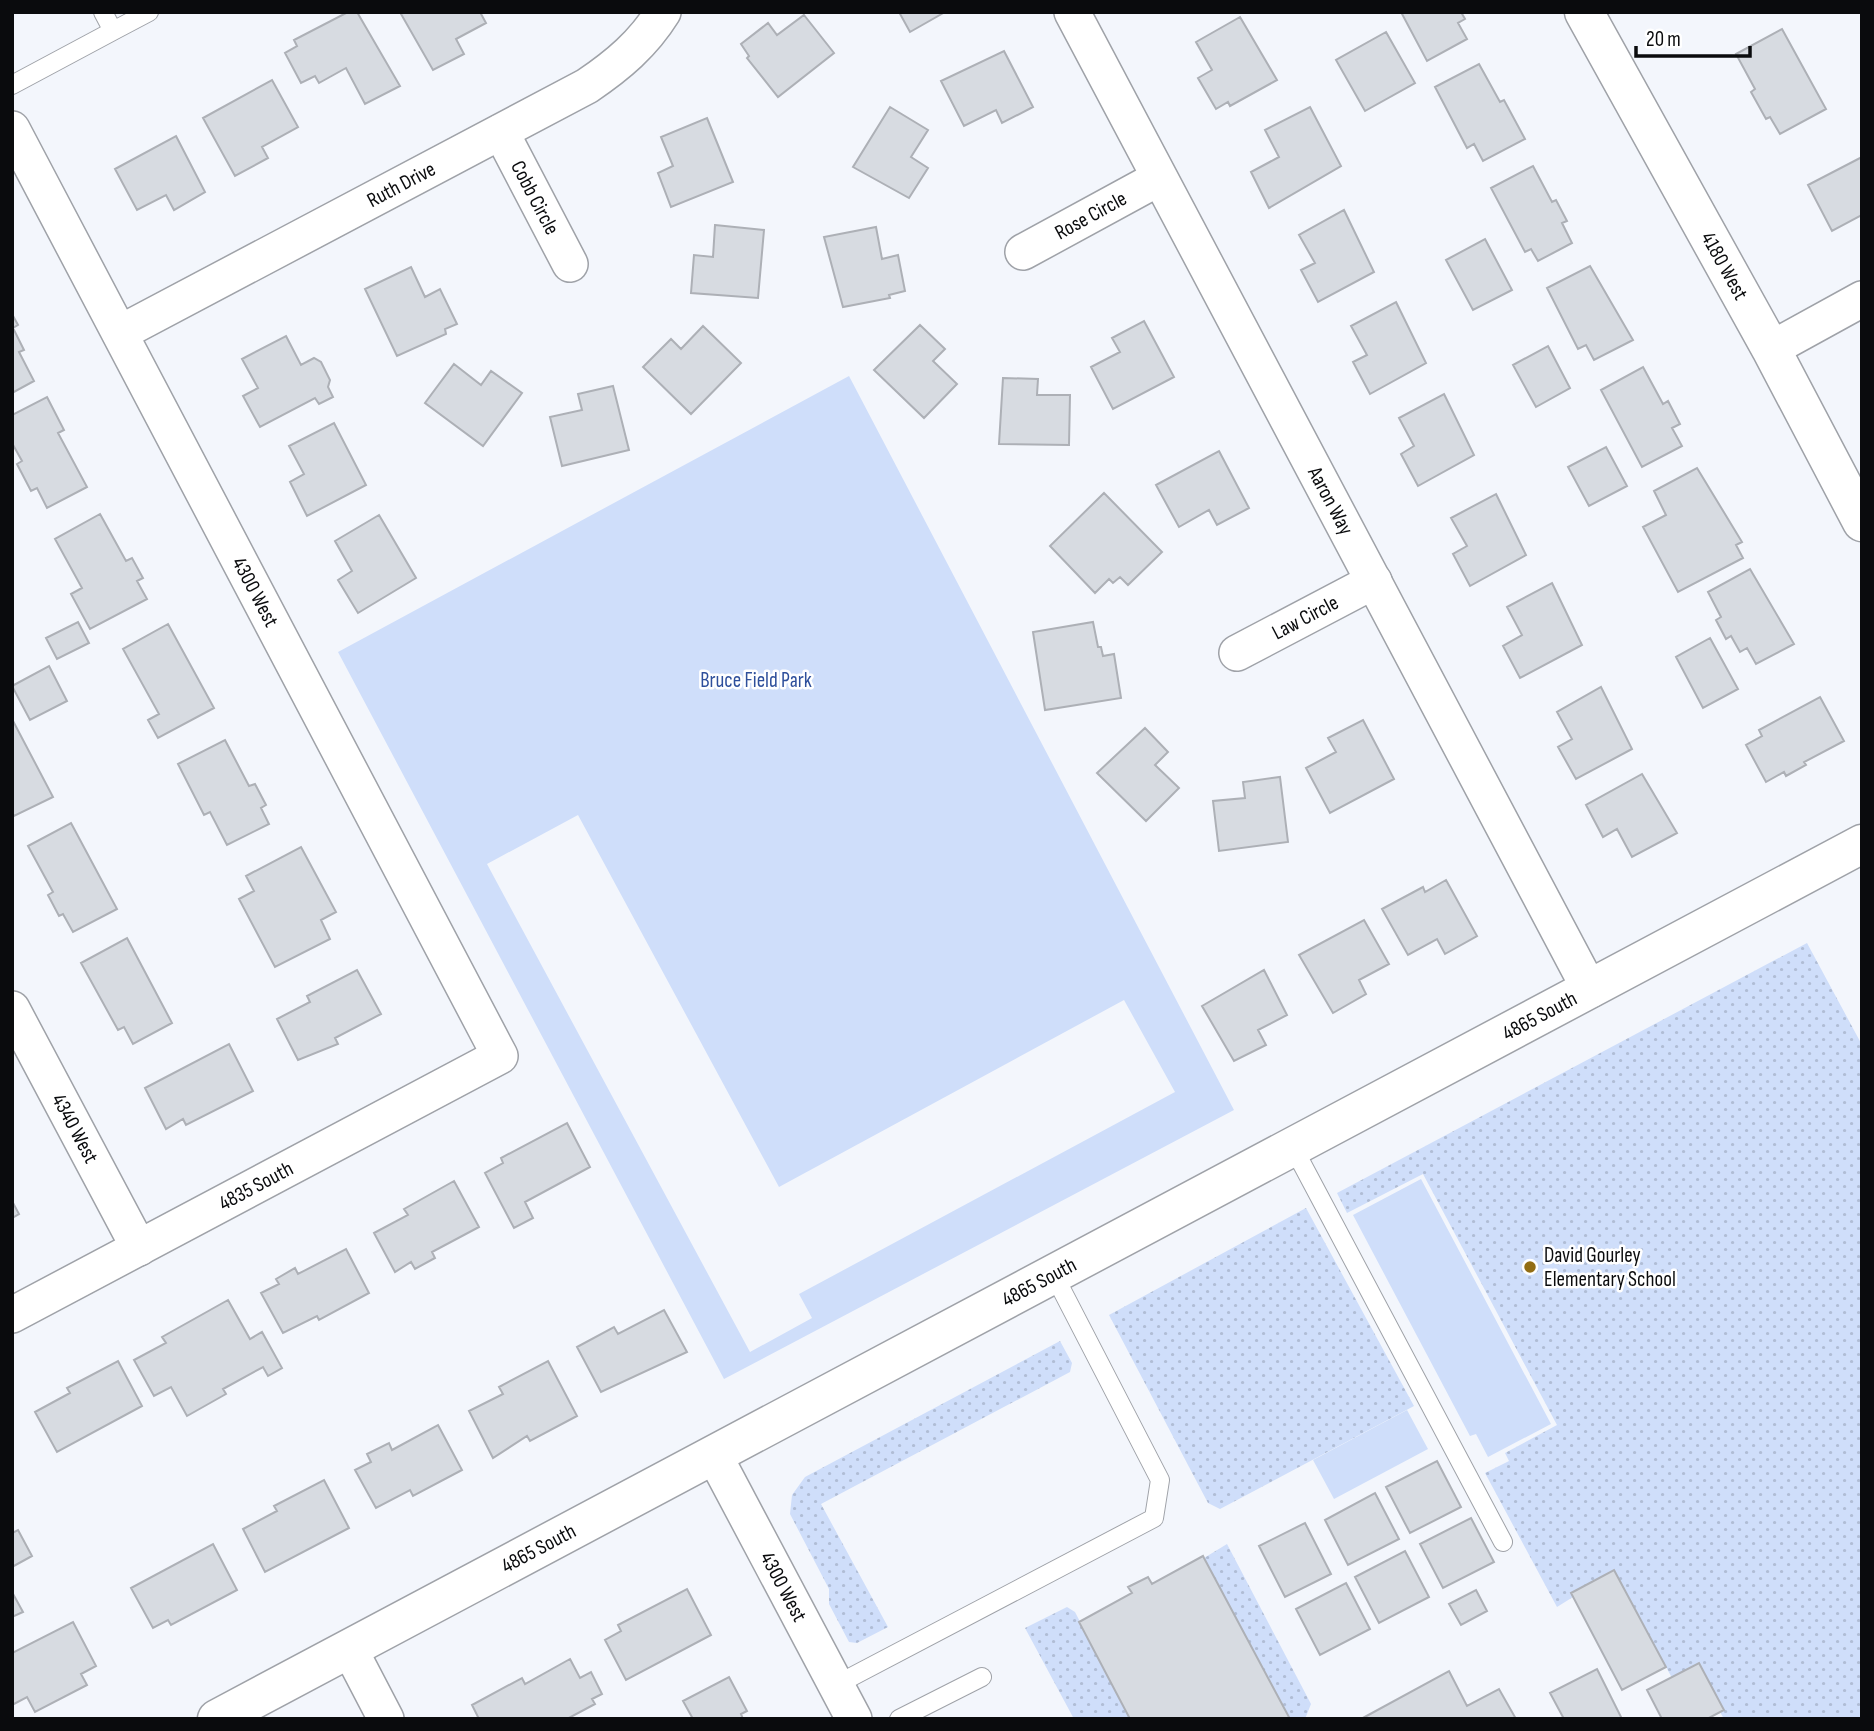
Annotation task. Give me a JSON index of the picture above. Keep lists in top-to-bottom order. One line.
{"streets":{"street":["Ruth Drive","Cobb Circle","Rose Circle","4180 West","Aaron Way","4300 West","Law Circle","4865 South","4340 West","4835 South"]},"crossings":[["Ruth Drive","Cobb Circle"],["Ruth Drive","4300 West"],["Rose Circle","Aaron Way"],["Aaron Way","Law Circle"],["Aaron Way","4865 South"],["4300 West","4865 South"],["4300 West","4835 South"],["4340 West","4835 South"]],"parks":["Bruce Field Park"],"places":["David Gourley Elementary School"],"scale_bar":"20 m"}
